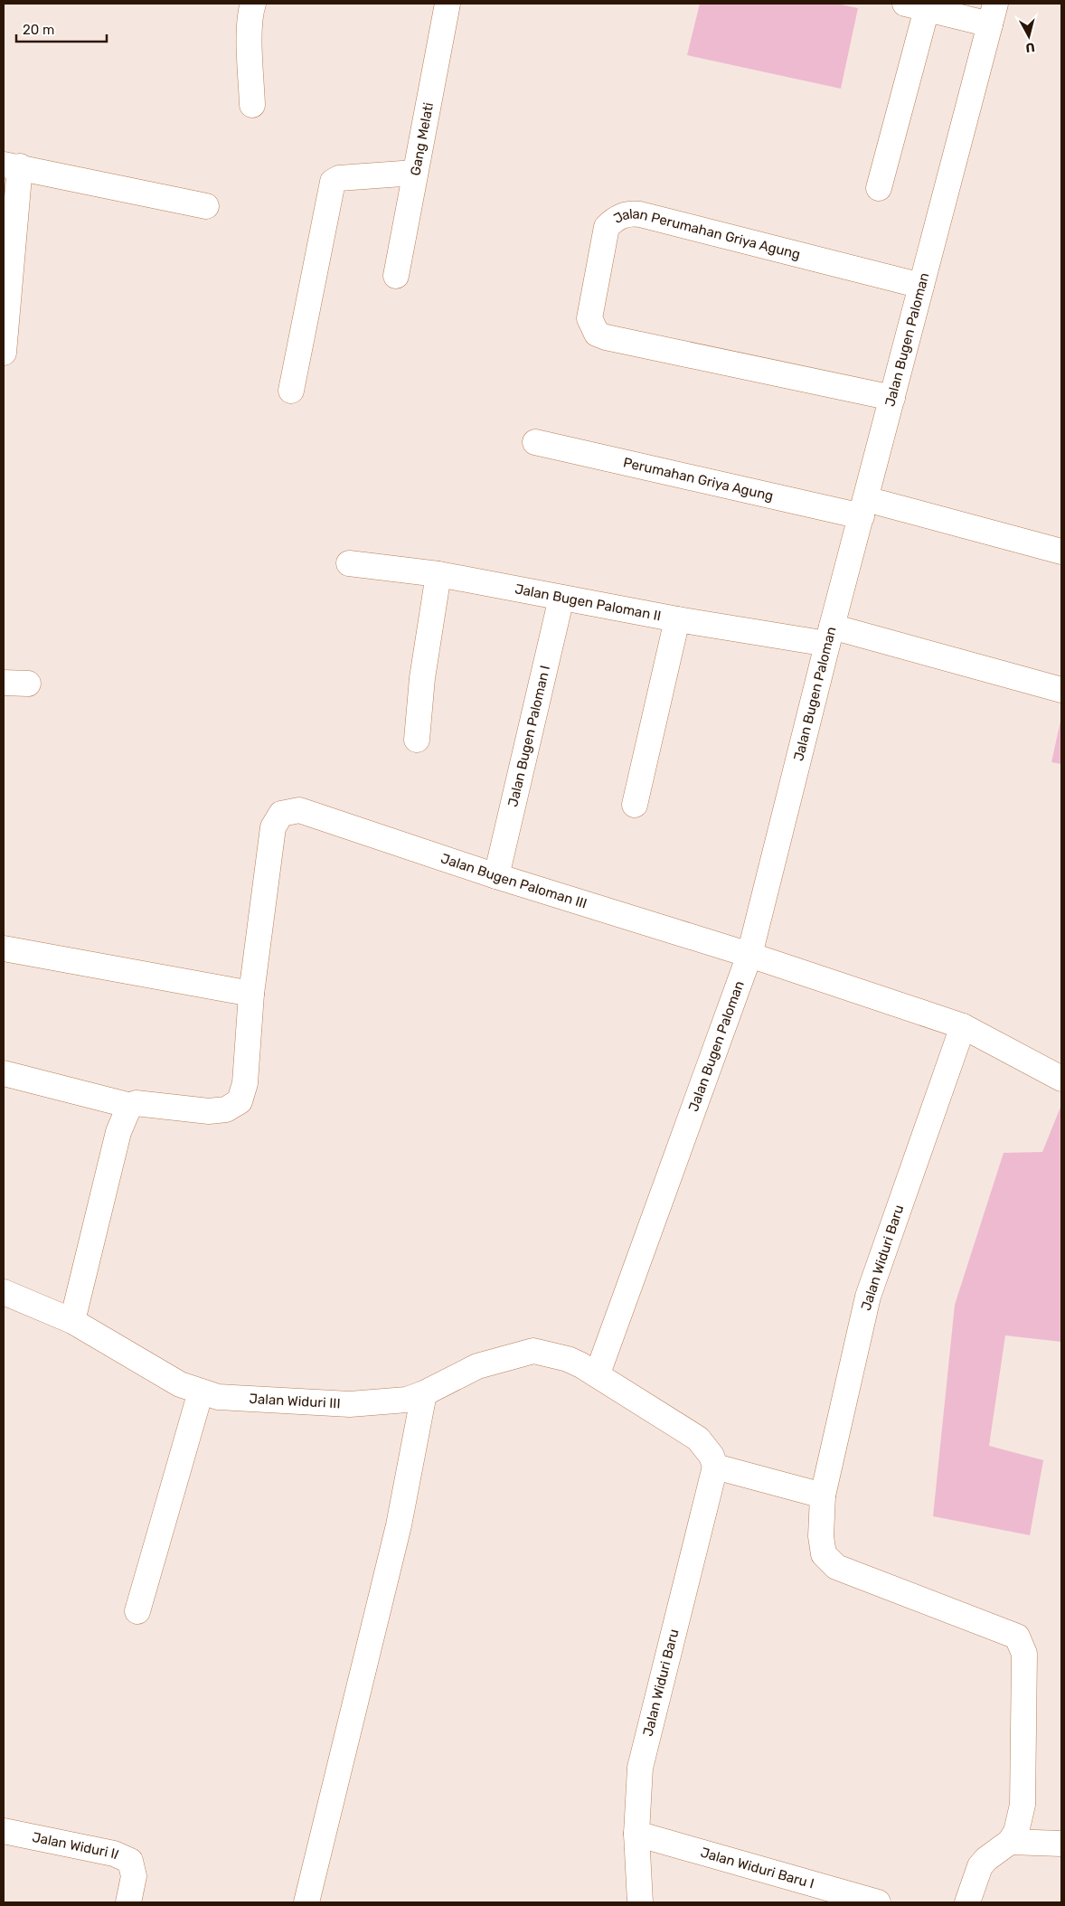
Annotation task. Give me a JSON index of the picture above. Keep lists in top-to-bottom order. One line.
{"streets":{"street":["Gang Melati","Jalan Perumahan Griya Agung","Jalan Bugen Paloman","Perumahan Griya Agung","Jalan Bugen Paloman II","Jalan Bugen Paloman I","Jalan Bugen Paloman III","Jalan Widuri Baru","Jalan Widuri III","Jalan Widuri II","Jalan Widuri Baru I"]},"crossings":[["Jalan Perumahan Griya Agung","Jalan Bugen Paloman"],["Jalan Bugen Paloman","Perumahan Griya Agung"],["Jalan Bugen Paloman","Jalan Bugen Paloman II"],["Jalan Bugen Paloman","Jalan Bugen Paloman III"],["Jalan Bugen Paloman","Jalan Widuri III"],["Jalan Bugen Paloman II","Jalan Bugen Paloman I"],["Jalan Bugen Paloman I","Jalan Bugen Paloman III"],["Jalan Bugen Paloman III","Jalan Widuri Baru"],["Jalan Widuri Baru","Jalan Widuri Baru I"]],"scale_bar":"20 m","north":"bottom"}
